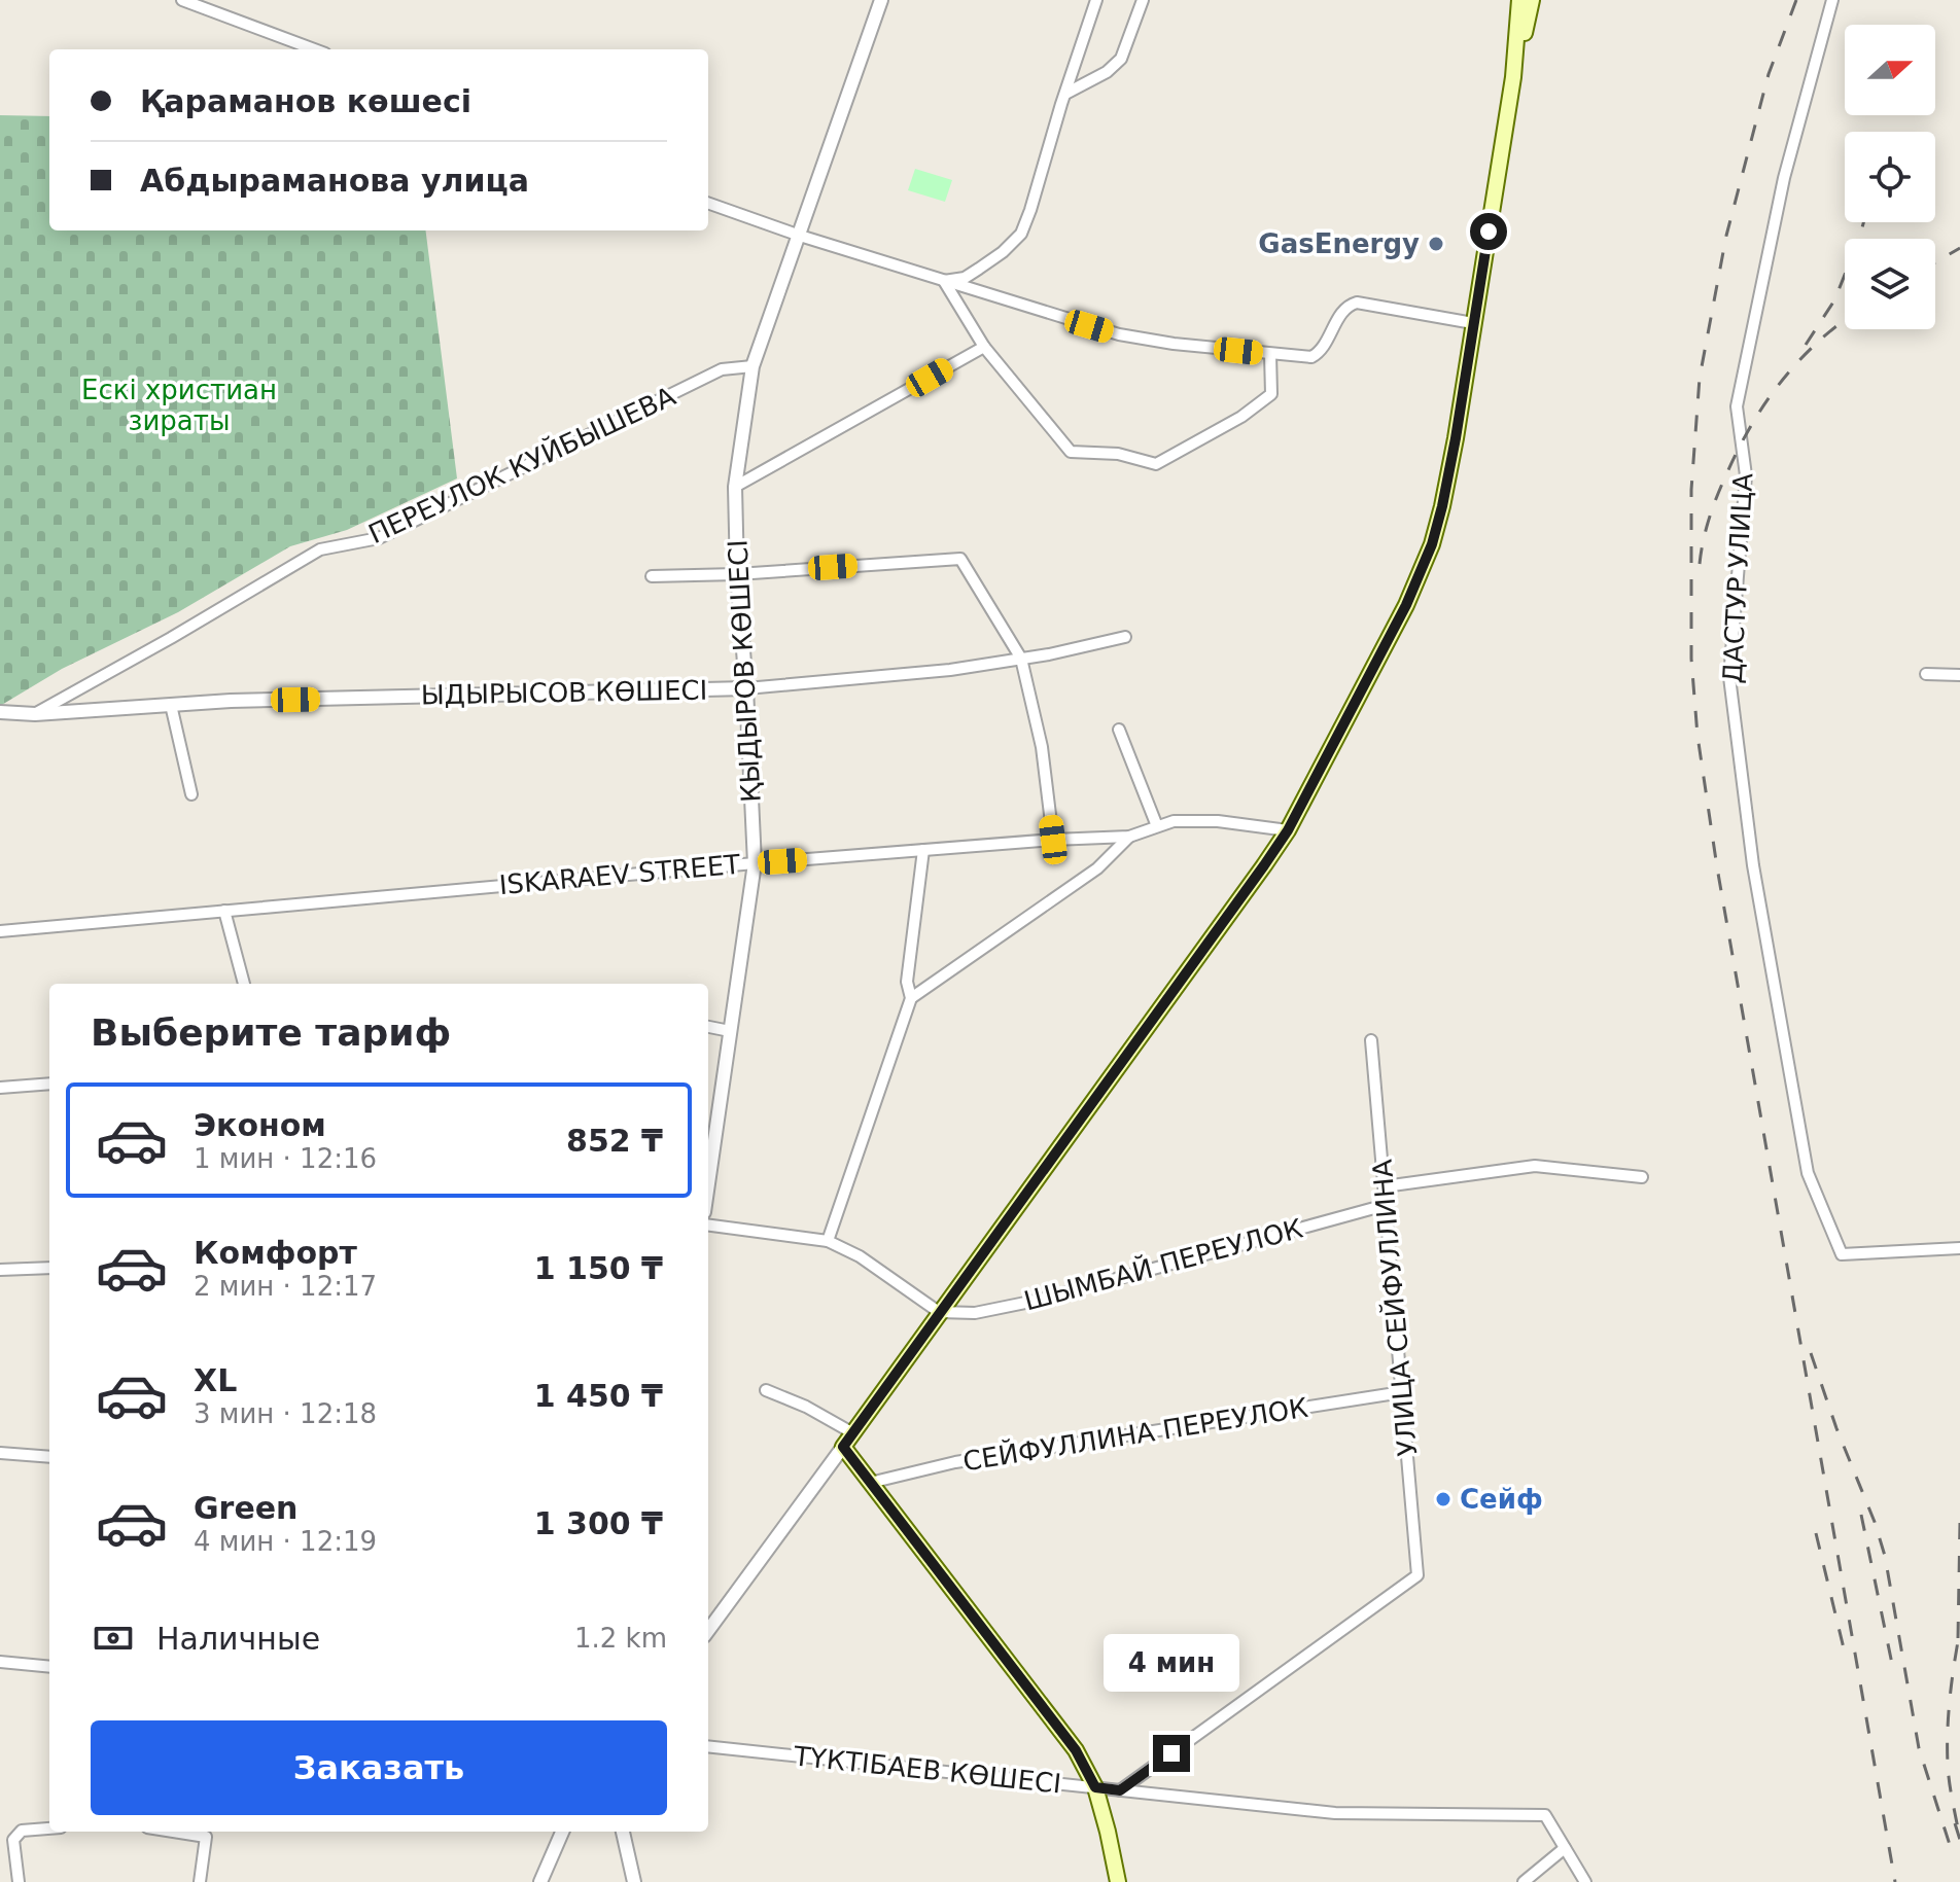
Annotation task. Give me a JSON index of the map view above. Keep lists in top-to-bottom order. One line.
{"streets":{"street":["ПЕРЕУЛОК КУЙБЫШЕВА","ДАСТУР УЛИЦА","ҚЫДЫРОВ КӨШЕСІ","ЫДЫРЫСОВ КӨШЕСІ","ISKARAEV STREET","ШЫМБАЙ ПЕРЕУЛОК","УЛИЦА СЕЙФУЛЛИНА","СЕЙФУЛЛИНА ПЕРЕУЛОК","ТҮКТІБАЕВ КӨШЕСІ"]},"crossings":[["ПЕРЕУЛОК КУЙБЫШЕВА","ҚЫДЫРОВ КӨШЕСІ"],["ПЕРЕУЛОК КУЙБЫШЕВА","ЫДЫРЫСОВ КӨШЕСІ"],["ҚЫДЫРОВ КӨШЕСІ","ЫДЫРЫСОВ КӨШЕСІ"],["ҚЫДЫРОВ КӨШЕСІ","ISKARAEV STREET"],["ШЫМБАЙ ПЕРЕУЛОК","УЛИЦА СЕЙФУЛЛИНА"],["УЛИЦА СЕЙФУЛЛИНА","СЕЙФУЛЛИНА ПЕРЕУЛОК"],["УЛИЦА СЕЙФУЛЛИНА","ТҮКТІБАЕВ КӨШЕСІ"]],"parks":["Ескі христиан зираты"],"places":["GasEnergy","Сейф"],"north":"right","page":{"banner":["Қараманов көшесі","Абдыраманова улица"],"heading":"Выберите тариф","list":[{"name":"Эконом","note":"1 мин · 12:16","value":"852 ₸"},{"name":"Комфорт","note":"2 мин · 12:17","value":"1 150 ₸"},{"name":"XL","note":"3 мин · 12:18","value":"1 450 ₸"},{"name":"Green","note":"4 мин · 12:19","value":"1 300 ₸"}],"pay":["Наличные","1.2 km"],"bubble":"4 мин","buttons":"Заказать"}}
